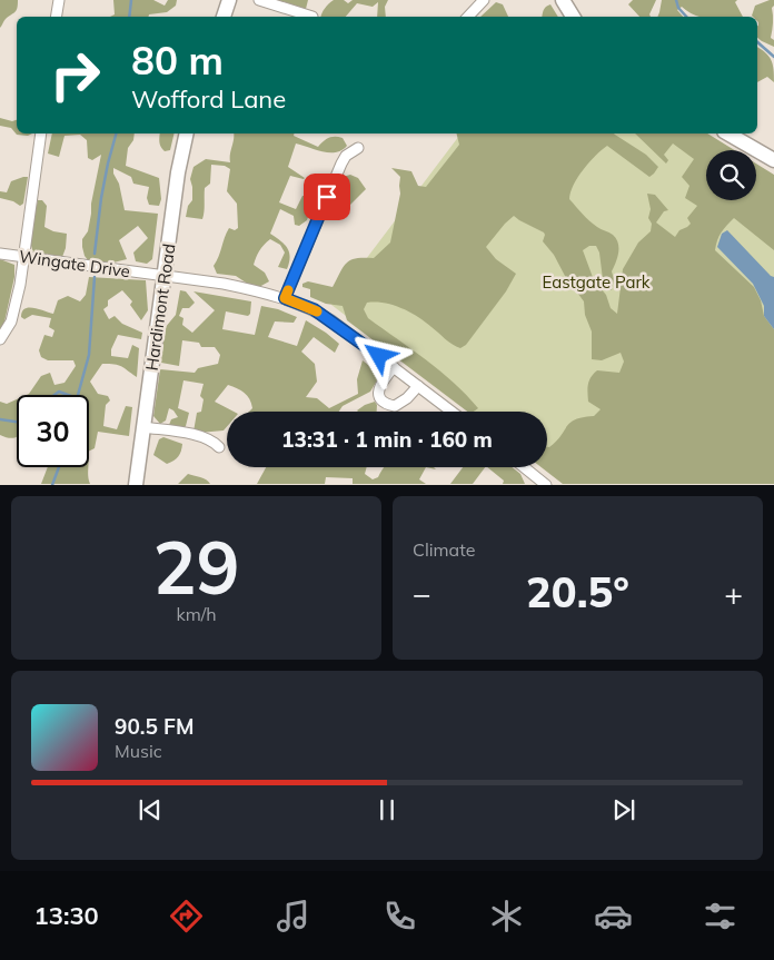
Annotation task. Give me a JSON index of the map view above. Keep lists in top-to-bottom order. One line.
{"streets":{"street":["Wingate Drive","Hardimont Road"]},"crossings":[["Wingate Drive","Hardimont Road"]],"parks":["Eastgate Park"],"page":{"turn":["80 m","Wofford Lane"],"limit":"30","trip":"13:31 · 1 min · 160 m","tile":[["29","km/h"],"Climate"],"heat":["−","20.5°","+"],"song":["90.5 FM","Music"],"tabs":"13:30"}}
